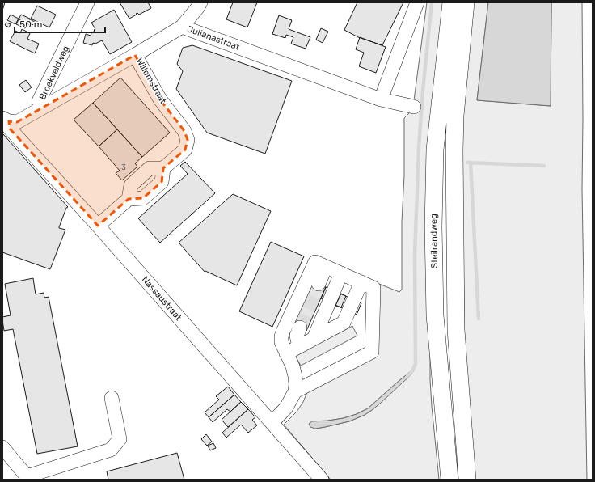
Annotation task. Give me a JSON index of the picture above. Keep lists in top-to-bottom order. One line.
{"streets":{"main road":["Steilrandweg"],"street":["Julianastraat","Broekveldweg","Willemstraat","Nassaustraat"]},"crossings":[["Julianastraat","Broekveldweg"],["Julianastraat","Willemstraat"],["Julianastraat","Nassaustraat"]],"house_numbers":["3"],"scale_bar":"50 m"}
